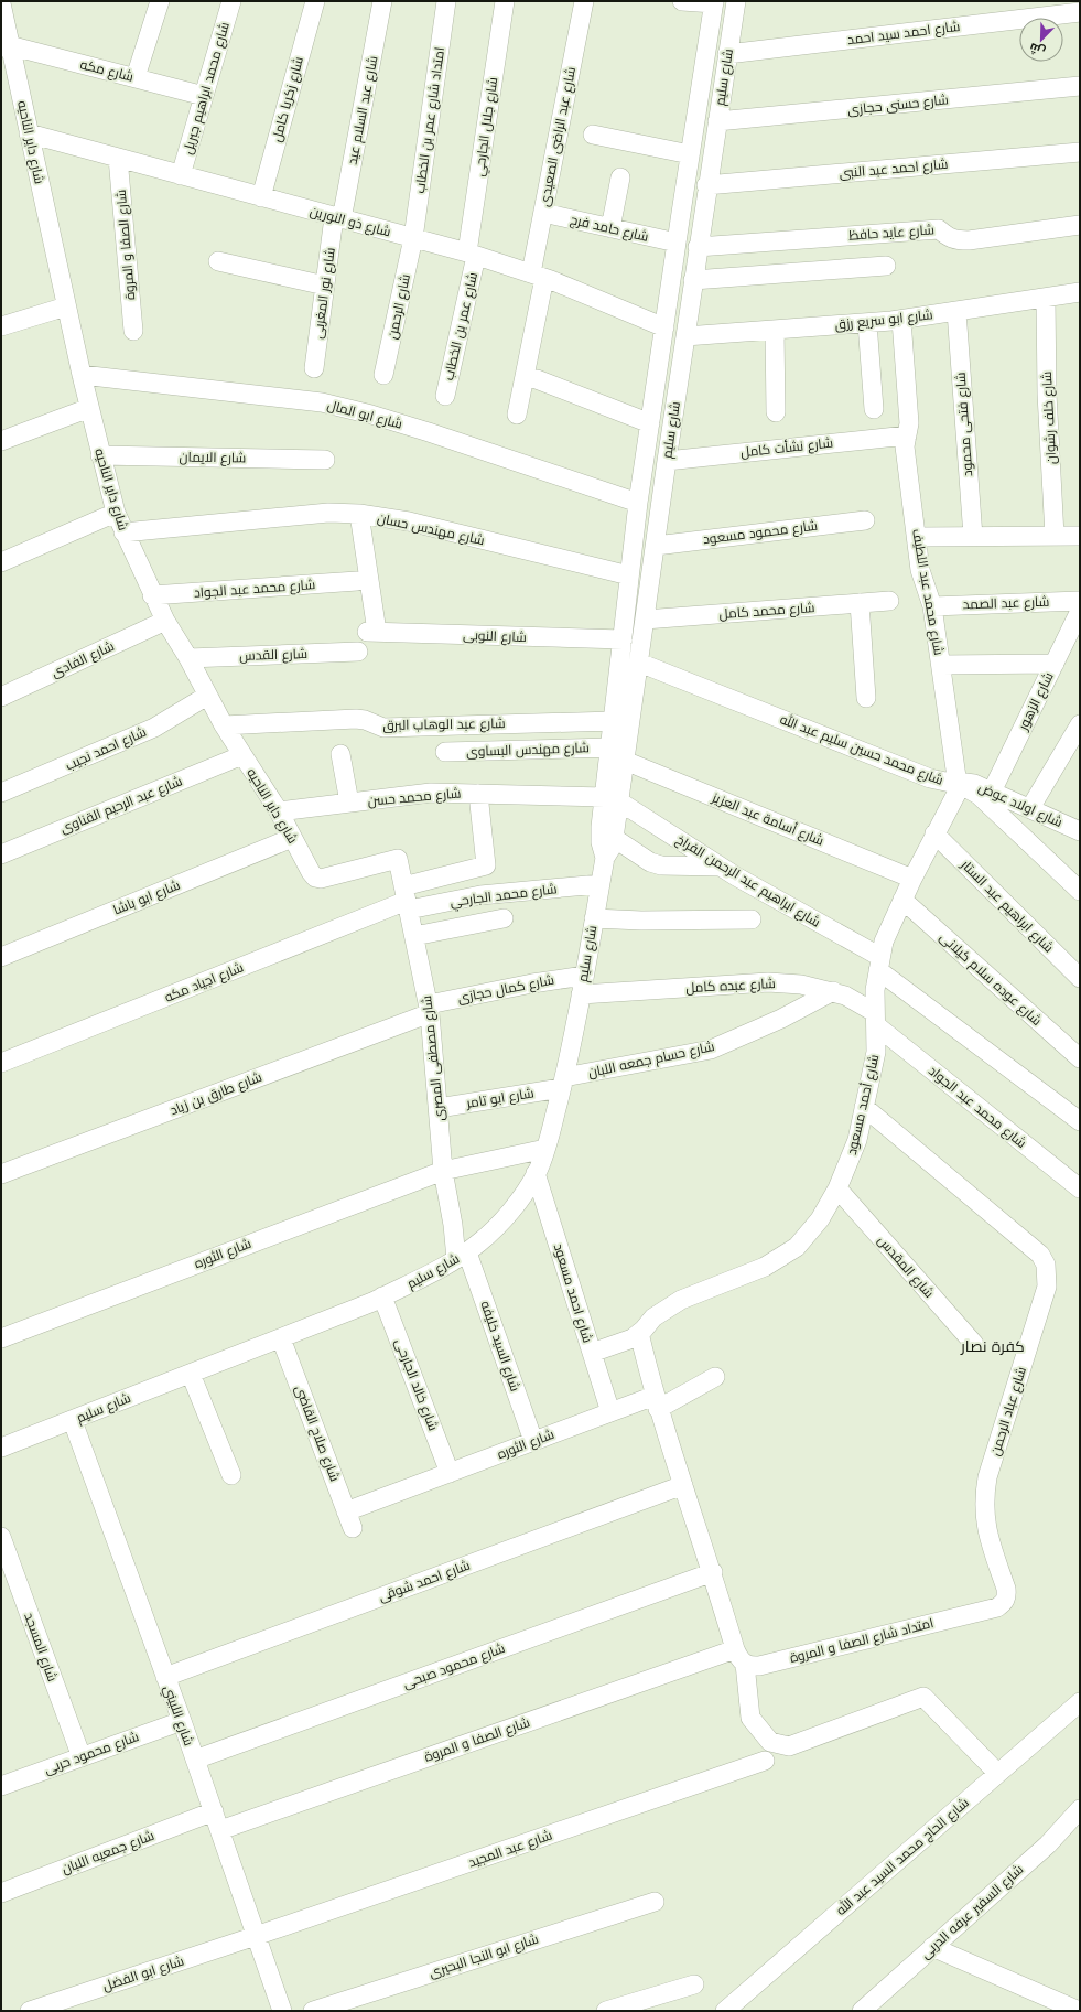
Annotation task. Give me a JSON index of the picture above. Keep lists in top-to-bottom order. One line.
{"streets":{"street":["شارع احمد سيد احمد","شارع مكه","شارع سليم","شارع محمد ابراهيم جبريل","شارع زكريا كامل","شارع حسنى حجازى","شارع عبد السلام عيد","امتداد شارع عمر بن الخطاب","شارع جلال الجارحي","شارع عبد الراضى الصعيدى","شارع داير الناحيه","شارع احمد عبد النبى","شارع ذو النورين","شارع حامد فرج","شارع عايد حافظ","شارع الصفا و المروة","شارع نور المغربى","شارع الرحمن","شارع ابو سريع رزق","شارع عمر بن الخطاب","شارع ابو المال","شارع خلف رشوان","شارع فتحى محمود","شارع نشأت كامل","شارع الايمان","شارع مهندس حسان","شارع محمود مسعود","شارع محمد عبد الجواد","شارع محمد عبد اللطيف","شارع عبد الصمد","شارع محمد كامل","شارع النوبى","شارع القدس","شارع الفادى","شارع الزهور","شارع عبد الوهاب البرق","شارع احمد نجيب","شارع مهندس البساوى","شارع محمد حسين سليم عبد الله","شارع محمد حسن","شارع عبد الرحيم القناوى","شارع اولاد عوض","شارع أسامة عبد العزيز","شارع ابراهيم عبد الرحمن الفراخ","شارع محمد الجارحي","شارع ابو باشا","شارع ابراهيم عبد الستار","شارع عوده سلام كيلانى","شارع اجياد مكه","شارع عبده كامل","شارع كمال حجازى","شارع مصطفى المصرى","شارع حسام جمعه اللبان","شارع طارق بن زياد","شارع ابو تامر","شارع أحمد مسعود","شارع الثوره","شارع المقدس","شارع احمد مسعود","شارع السيد خليفه","شارع خالد الجارحى","شارع عباد الرحمن","شارع صلاح القاضى","شارع احمد شوقى","امتداد شارع الصفا و المروة","شارع المسجد","شارع محمود صبحى","شارع اللبيني","شارع محمود حربى","شارع عبد المجيد","شارع جمعيه اللبان","شارع الحاج محمد السيد عبد الله","شارع السفير عرفه الدربى","شارع ابو النجا البحيرى","شارع ابو الفضل"]},"crossings":[["شارع احمد سيد احمد","شارع سليم"],["شارع مكه","شارع محمد ابراهيم جبريل"],["شارع مكه","شارع داير الناحيه"],["شارع سليم","شارع حسنى حجازى"],["شارع سليم","شارع احمد عبد النبى"],["شارع سليم","شارع ذو النورين"],["شارع سليم","شارع حامد فرج"],["شارع سليم","شارع عايد حافظ"],["شارع سليم","شارع ابو سريع رزق"],["شارع سليم","شارع ابو المال"],["شارع سليم","شارع نشأت كامل"],["شارع سليم","شارع مهندس حسان"],["شارع سليم","شارع محمود مسعود"],["شارع سليم","شارع محمد كامل"],["شارع سليم","شارع النوبى"],["شارع سليم","شارع عبد الوهاب البرق"],["شارع سليم","شارع مهندس البساوى"],["شارع سليم","شارع محمد حسين سليم عبد الله"],["شارع سليم","شارع محمد حسن"],["شارع سليم","شارع أسامة عبد العزيز"],["شارع سليم","شارع ابراهيم عبد الرحمن الفراخ"],["شارع سليم","شارع محمد الجارحي"],["شارع سليم","شارع عبده كامل"],["شارع سليم","شارع كمال حجازى"],["شارع سليم","شارع مصطفى المصرى"],["شارع سليم","شارع حسام جمعه اللبان"],["شارع سليم","شارع ابو تامر"],["شارع سليم","شارع الثوره"],["شارع سليم","شارع احمد مسعود"],["شارع سليم","شارع السيد خليفه"],["شارع سليم","شارع خالد الجارحى"],["شارع سليم","شارع صلاح القاضى"],["شارع سليم","شارع اللبيني"],["شارع محمد ابراهيم جبريل","شارع ذو النورين"],["شارع زكريا كامل","شارع ذو النورين"],["شارع عبد السلام عيد","شارع ذو النورين"],["شارع عبد السلام عيد","شارع نور المغربى"],["امتداد شارع عمر بن الخطاب","شارع ذو النورين"],["امتداد شارع عمر بن الخطاب","شارع الرحمن"],["شارع جلال الجارحي","شارع ذو النورين"],["شارع جلال الجارحي","شارع عمر بن الخطاب"],["شارع عبد الراضى الصعيدى","شارع ذو النورين"],["شارع عبد الراضى الصعيدى","شارع حامد فرج"],["شارع داير الناحيه","شارع ذو النورين"],["شارع داير الناحيه","شارع ابو المال"],["شارع داير الناحيه","شارع الايمان"],["شارع داير الناحيه","شارع مهندس حسان"],["شارع داير الناحيه","شارع محمد عبد الجواد"],["شارع داير الناحيه","شارع القدس"],["شارع داير الناحيه","شارع الفادى"],["شارع داير الناحيه","شارع عبد الوهاب البرق"],["شارع داير الناحيه","شارع احمد نجيب"],["شارع داير الناحيه","شارع محمد حسن"],["شارع داير الناحيه","شارع عبد الرحيم القناوى"],["شارع داير الناحيه","شارع ابو باشا"],["شارع داير الناحيه","شارع مصطفى المصرى"],["شارع ذو النورين","شارع الصفا و المروة"],["شارع ذو النورين","شارع نور المغربى"],["شارع ذو النورين","شارع الرحمن"],["شارع ذو النورين","شارع عمر بن الخطاب"],["شارع الصفا و المروة","امتداد شارع الصفا و المروة"],["شارع الصفا و المروة","شارع اللبيني"],["شارع ابو سريع رزق","شارع خلف رشوان"],["شارع ابو سريع رزق","شارع فتحى محمود"],["شارع ابو سريع رزق","شارع محمد عبد اللطيف"],["شارع نشأت كامل","شارع محمد عبد اللطيف"],["شارع مهندس حسان","شارع النوبى"],["شارع محمد عبد الجواد","شارع عبده كامل"],["شارع محمد عبد الجواد","شارع أحمد مسعود"],["شارع محمد عبد اللطيف","شارع عبد الصمد"],["شارع محمد عبد اللطيف","شارع محمد حسين سليم عبد الله"],["شارع محمد عبد اللطيف","شارع اولاد عوض"],["شارع محمد عبد اللطيف","شارع أحمد مسعود"],["شارع الزهور","شارع اولاد عوض"],["شارع محمد حسين سليم عبد الله","شارع اولاد عوض"],["شارع محمد حسين سليم عبد الله","شارع أحمد مسعود"],["شارع محمد حسن","شارع ابراهيم عبد الرحمن الفراخ"],["شارع اولاد عوض","شارع أحمد مسعود"],["شارع أسامة عبد العزيز","شارع أحمد مسعود"],["شارع ابراهيم عبد الرحمن الفراخ","شارع أحمد مسعود"],["شارع محمد الجارحي","شارع اجياد مكه"],["شارع محمد الجارحي","شارع مصطفى المصرى"],["شارع ابراهيم عبد الستار","شارع أحمد مسعود"],["شارع عوده سلام كيلانى","شارع أحمد مسعود"],["شارع اجياد مكه","شارع مصطفى المصرى"],["شارع عبده كامل","شارع حسام جمعه اللبان"],["شارع عبده كامل","شارع أحمد مسعود"],["شارع كمال حجازى","شارع مصطفى المصرى"],["شارع كمال حجازى","شارع طارق بن زياد"],["شارع مصطفى المصرى","شارع طارق بن زياد"],["شارع مصطفى المصرى","شارع ابو تامر"],["شارع مصطفى المصرى","شارع الثوره"],["شارع مصطفى المصرى","شارع السيد خليفه"],["شارع حسام جمعه اللبان","شارع ابو تامر"],["شارع أحمد مسعود","شارع المقدس"],["شارع أحمد مسعود","شارع احمد مسعود"],["شارع أحمد مسعود","شارع عباد الرحمن"],["شارع الثوره","شارع احمد مسعود"],["شارع الثوره","شارع السيد خليفه"],["شارع الثوره","شارع خالد الجارحى"],["شارع الثوره","شارع صلاح القاضى"],["شارع عباد الرحمن","امتداد شارع الصفا و المروة"],["شارع احمد شوقى","شارع اللبيني"],["شارع المسجد","شارع محمود حربى"],["شارع محمود صبحى","شارع اللبيني"],["شارع اللبيني","شارع محمود حربى"],["شارع اللبيني","شارع عبد المجيد"],["شارع اللبيني","شارع جمعيه اللبان"],["شارع اللبيني","شارع ابو الفضل"],["شارع عبد المجيد","شارع ابو الفضل"]],"districts":["كفرة نصار"],"north":"bottom left"}
